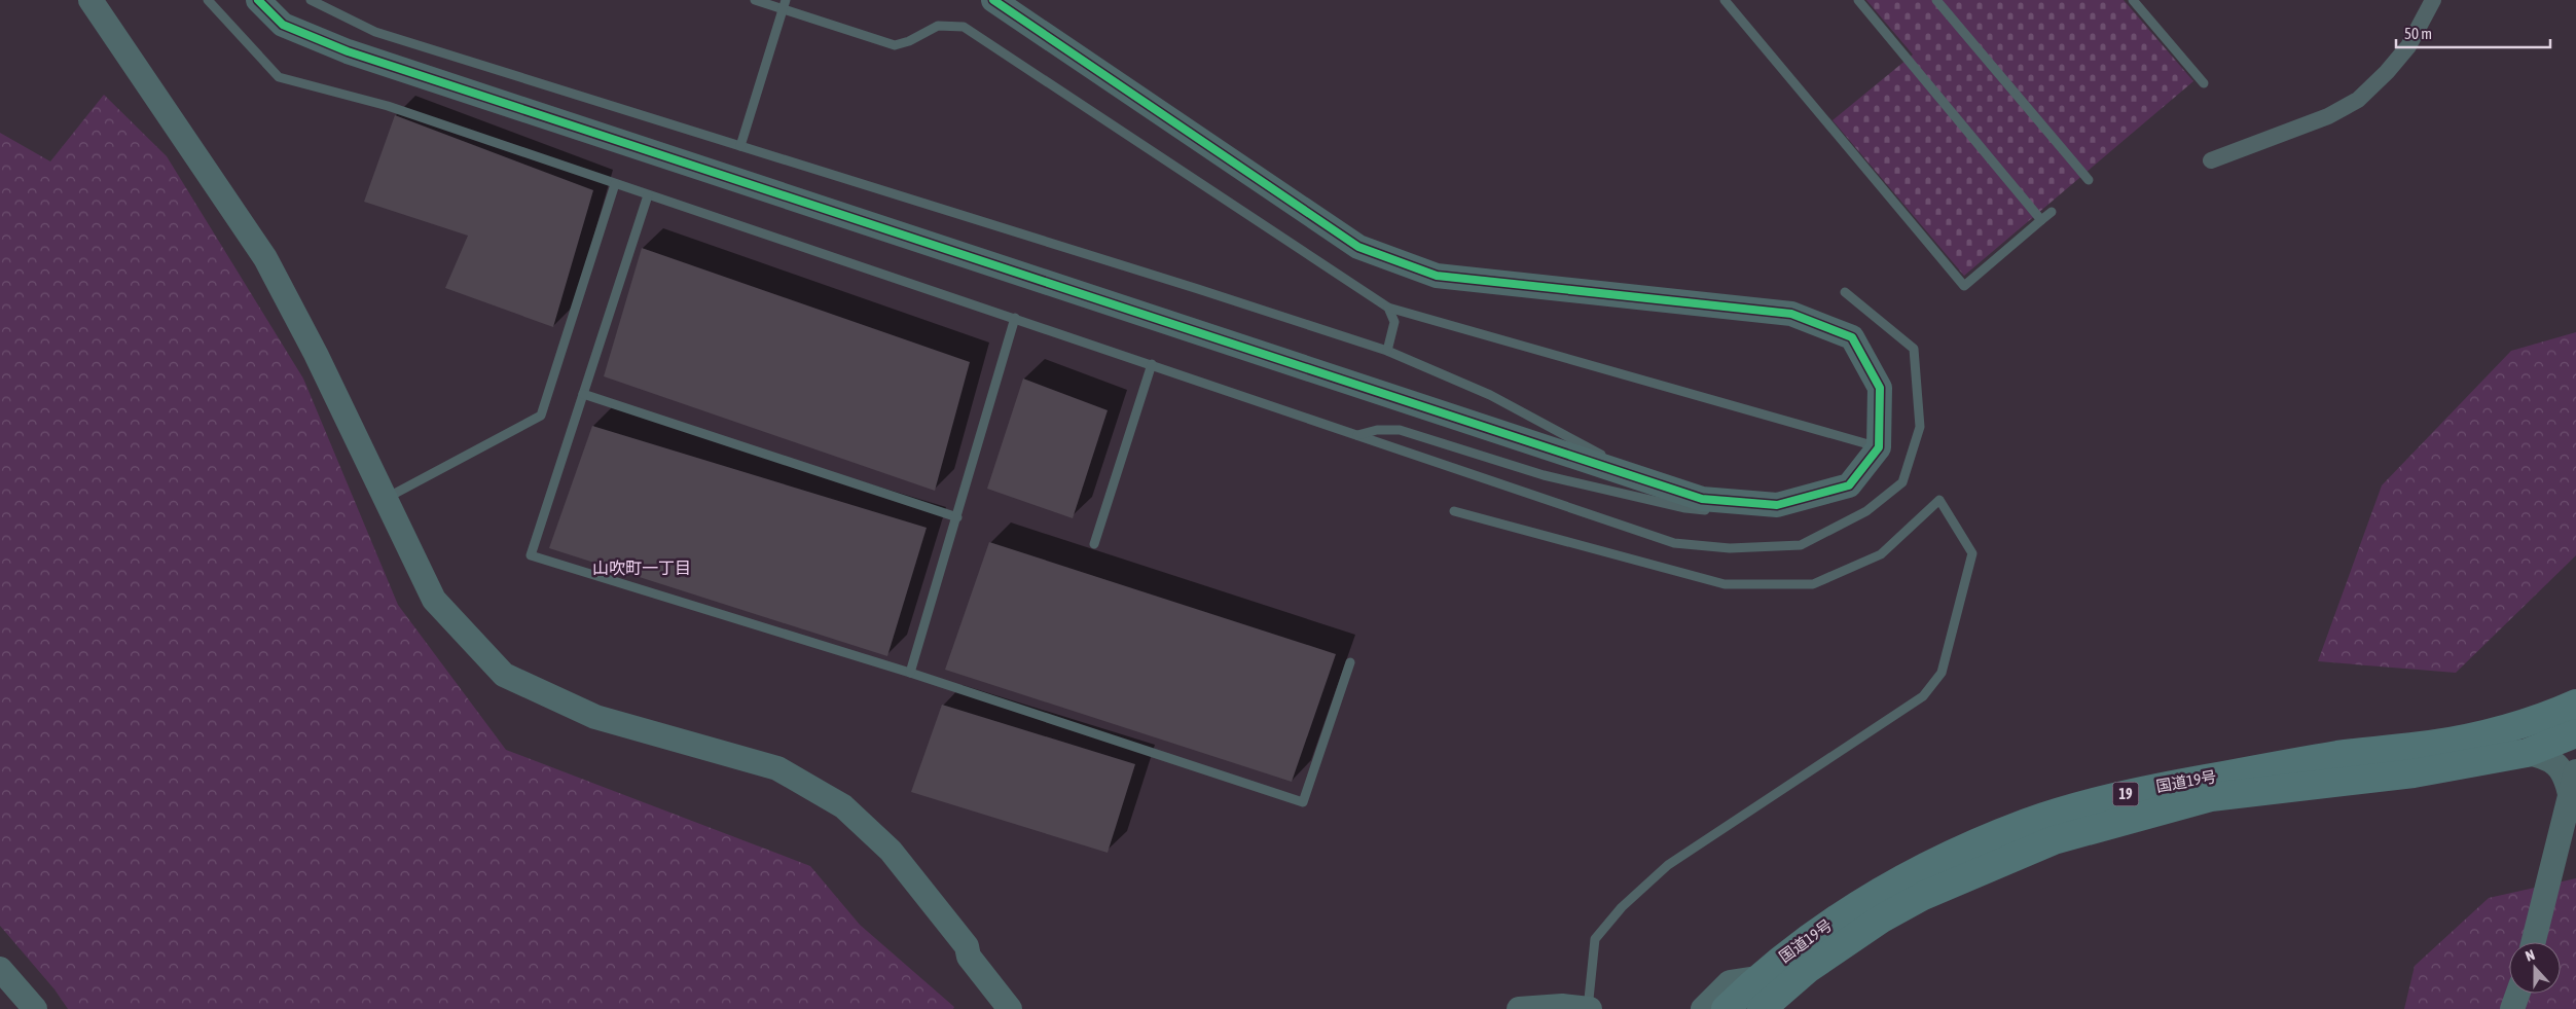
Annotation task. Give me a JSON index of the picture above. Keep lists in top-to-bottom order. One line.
{"streets":{"highway":["国道19号","19"]},"districts":["山吹町一丁目"],"scale_bar":"50 m","north":"top"}
